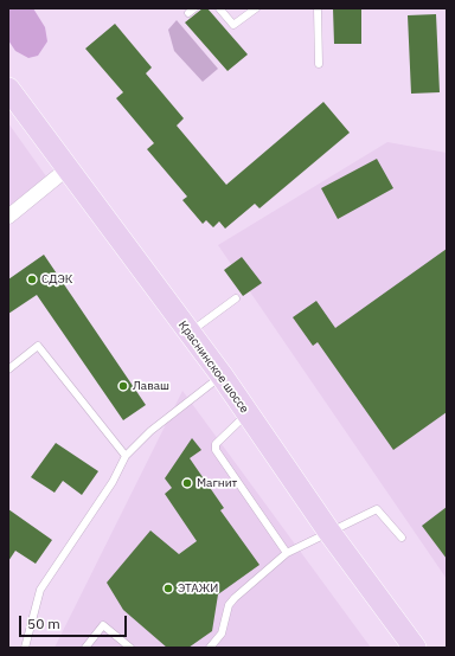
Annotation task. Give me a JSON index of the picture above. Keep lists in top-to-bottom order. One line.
{"streets":{"main road":["Краснинское шоссе"]},"places":["СДЭК","Лаваш","Магнит","ЭТАЖИ"],"scale_bar":"50 m"}
